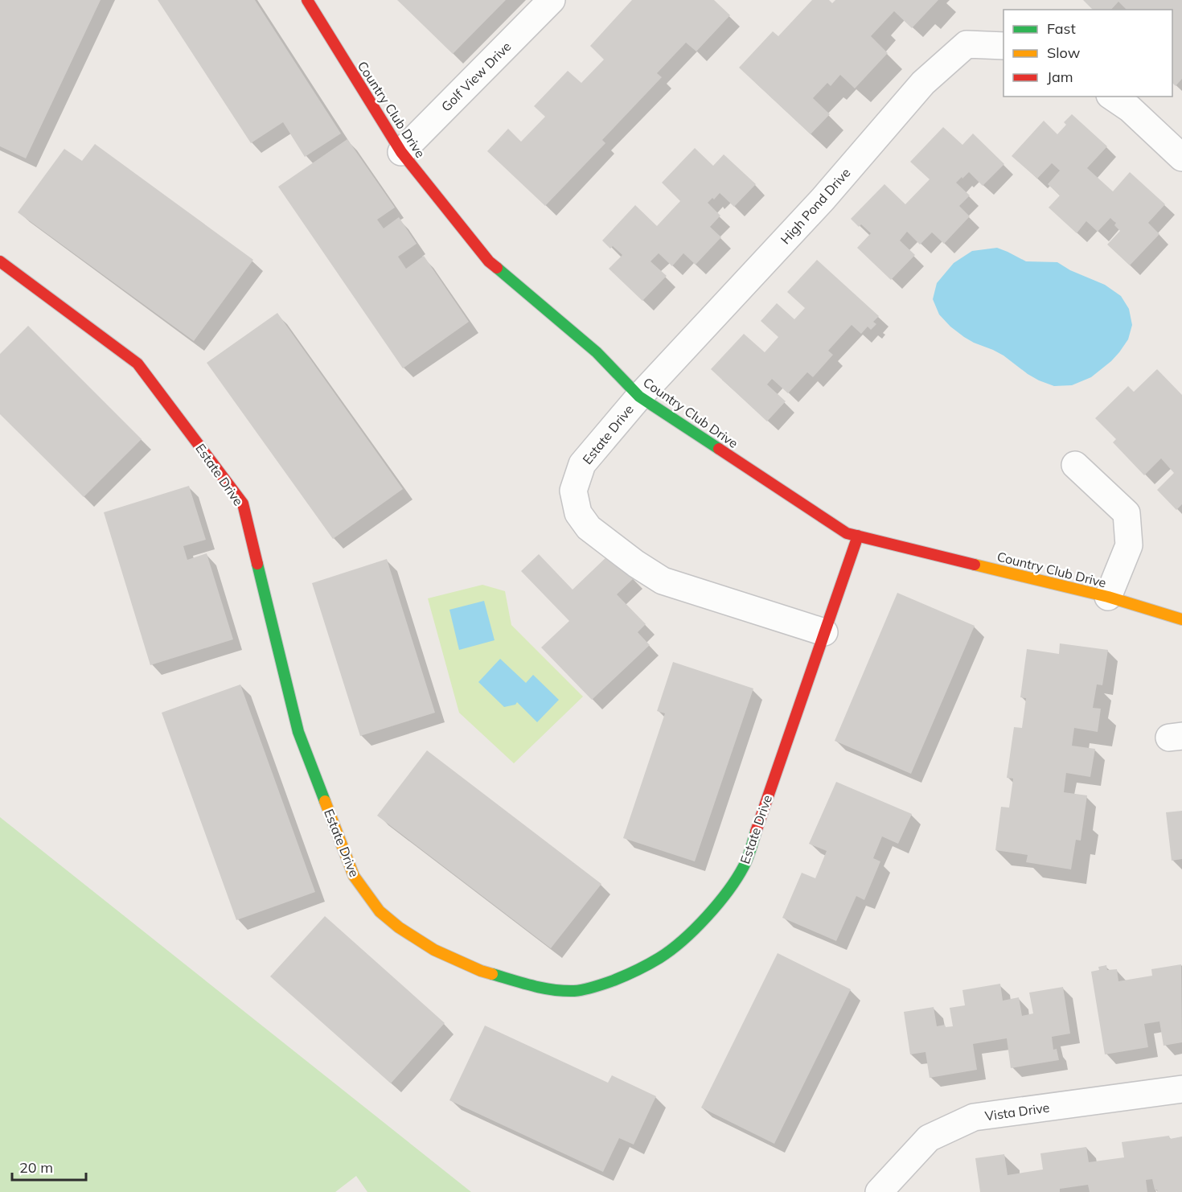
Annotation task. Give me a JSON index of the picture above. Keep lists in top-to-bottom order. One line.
{"streets":{"street":["Golf View Drive","Country Club Drive","High Pond Drive","Estate Drive","Vista Drive"]},"crossings":[["Golf View Drive","Country Club Drive"],["Country Club Drive","High Pond Drive"],["Country Club Drive","Estate Drive"],["High Pond Drive","Estate Drive"]],"legend":["Fast","Slow","Jam"],"scale_bar":"20 m"}
